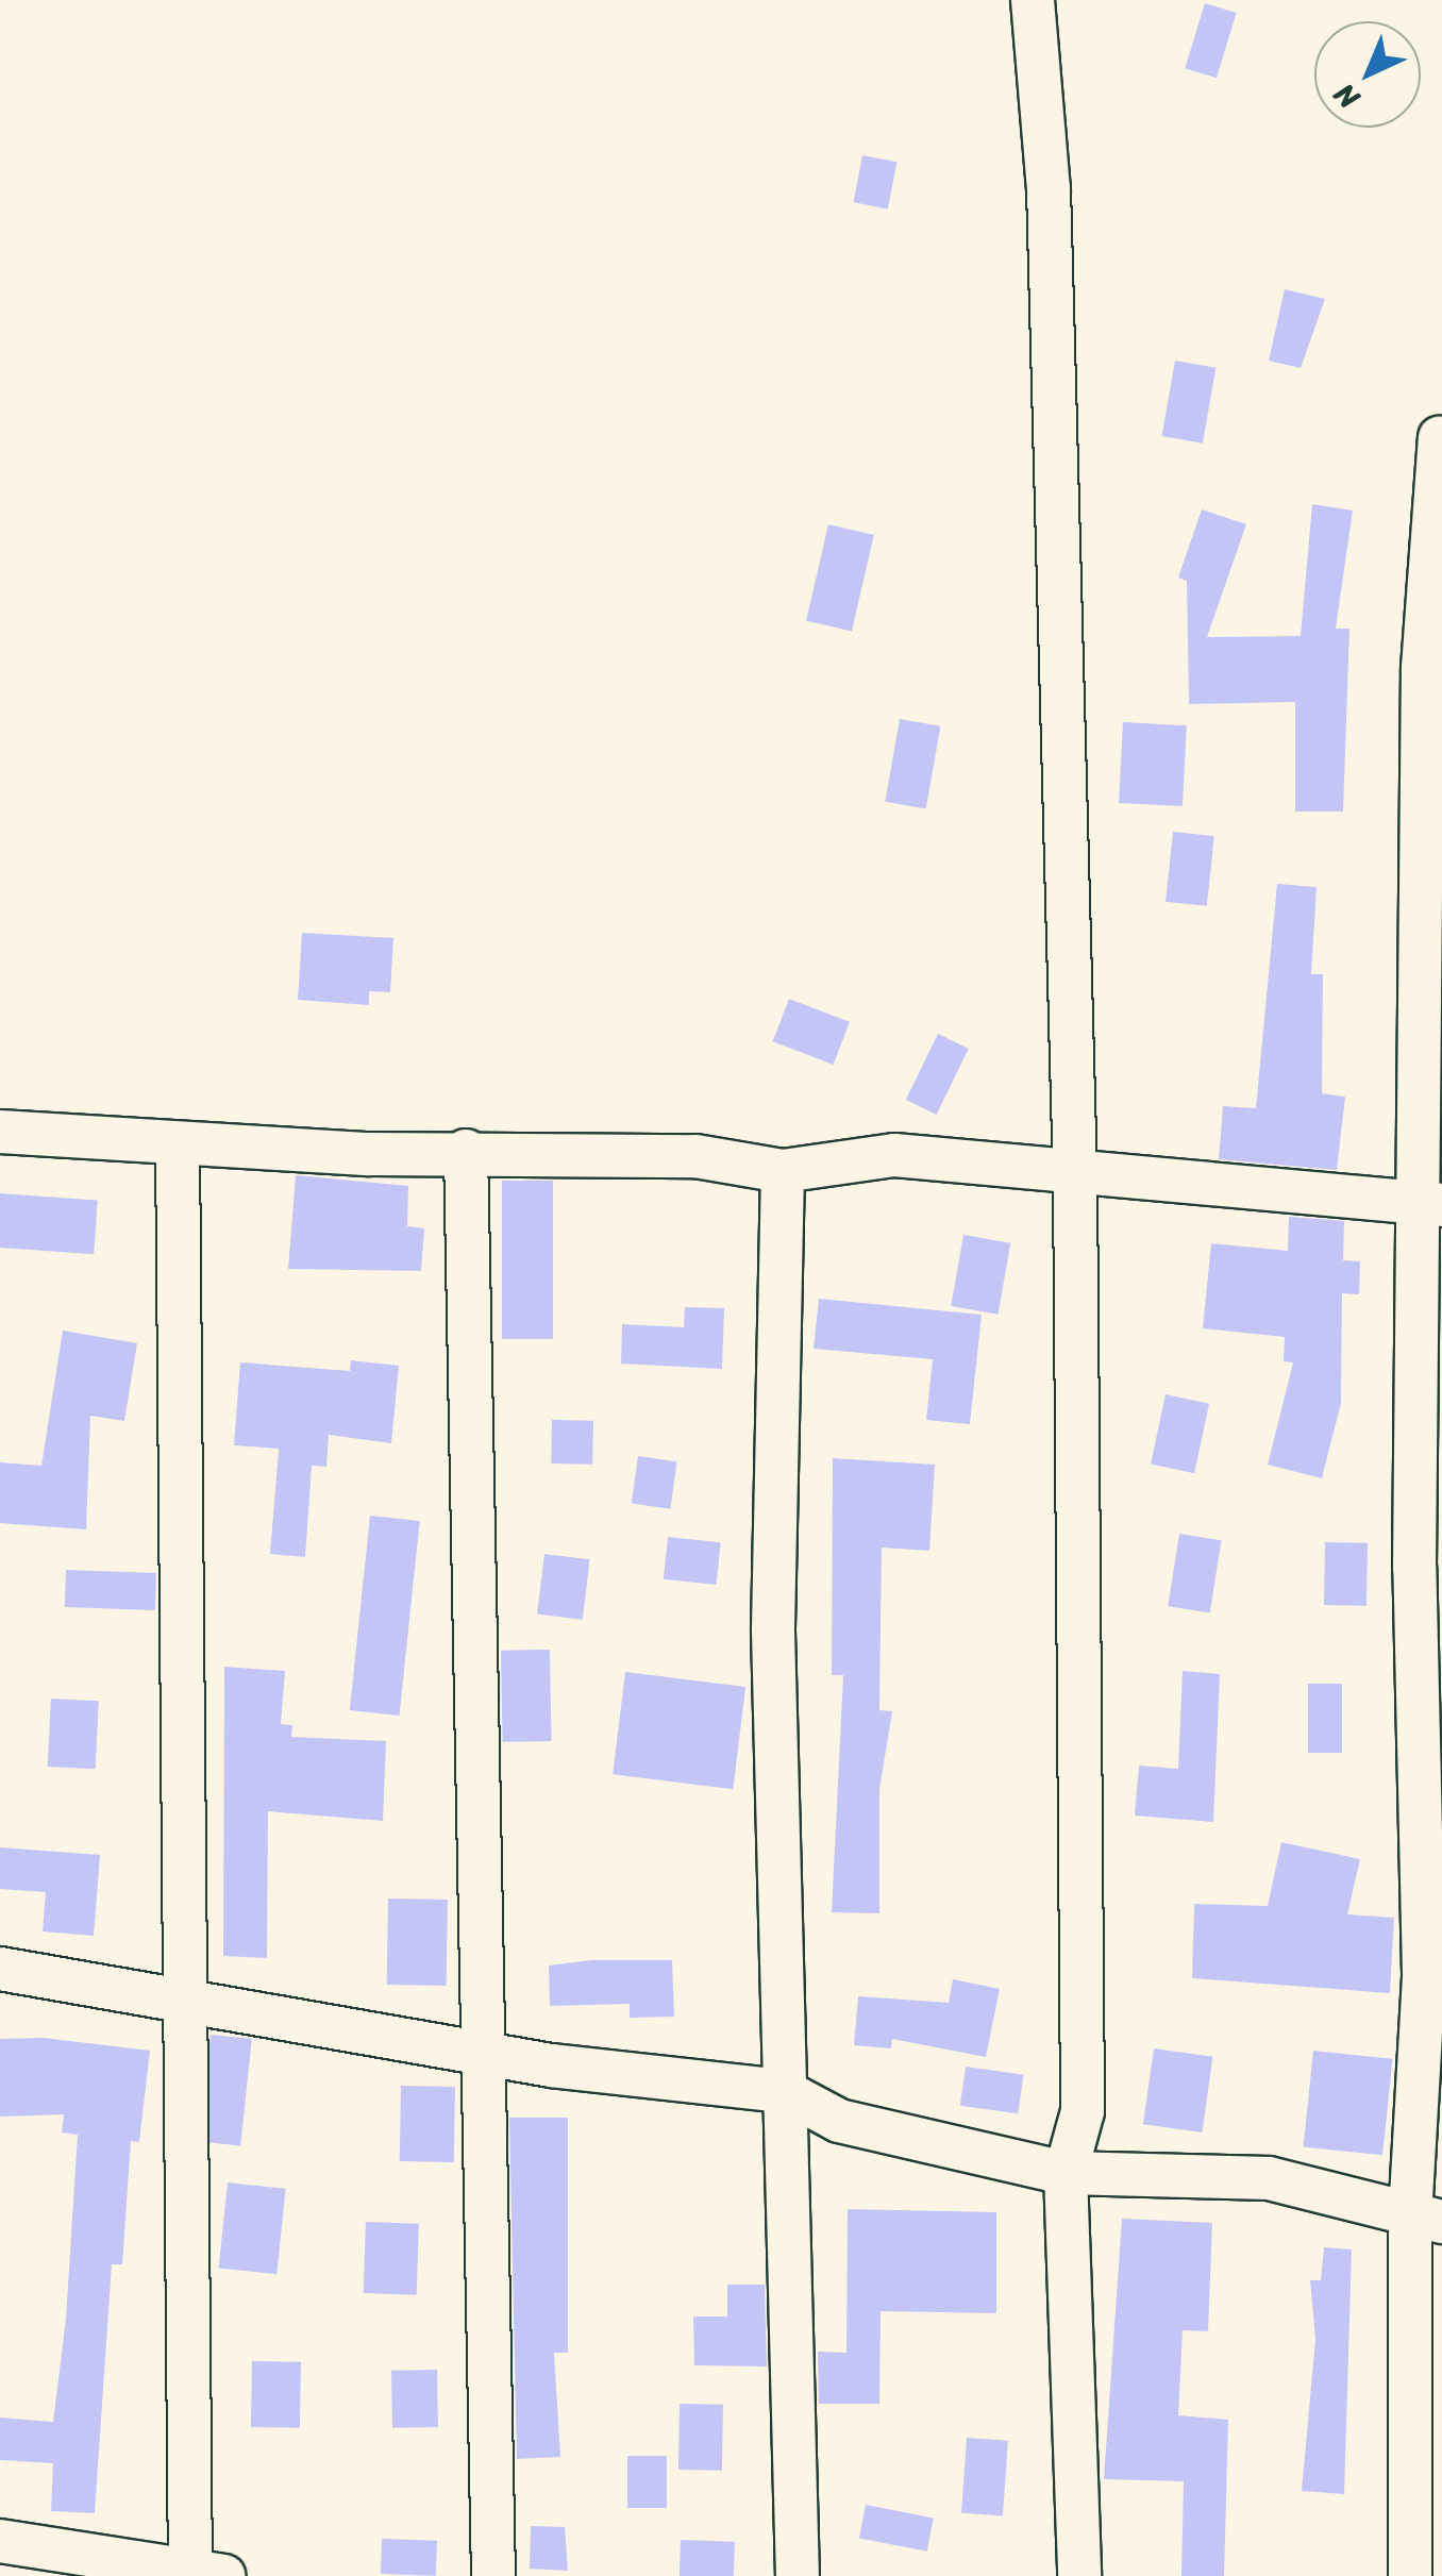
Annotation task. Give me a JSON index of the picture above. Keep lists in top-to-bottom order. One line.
{"north":"bottom left"}
